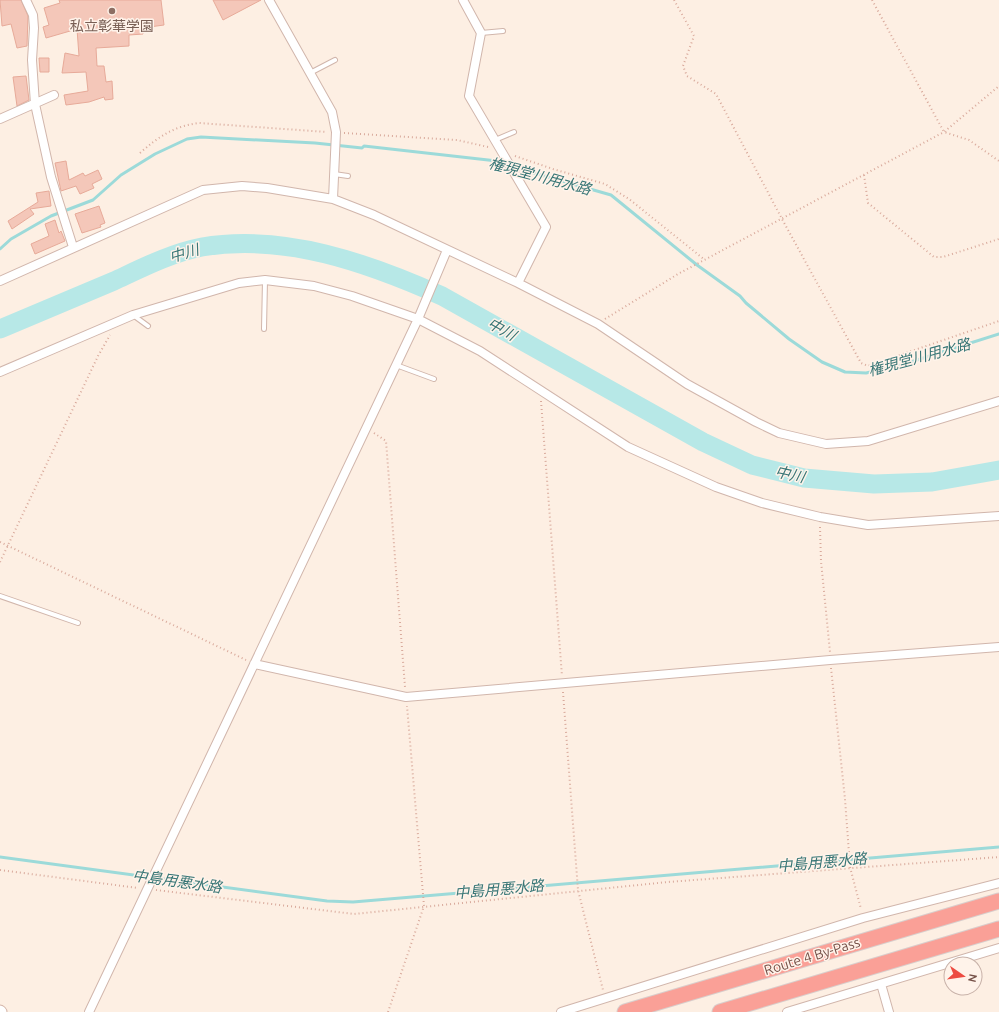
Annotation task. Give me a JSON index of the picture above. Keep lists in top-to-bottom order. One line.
{"streets":{"highway":["Route 4 By-Pass"]},"water":["権現堂川用水路","中川","中島用悪水路"],"places":["私立彰華学園"],"north":"right"}
